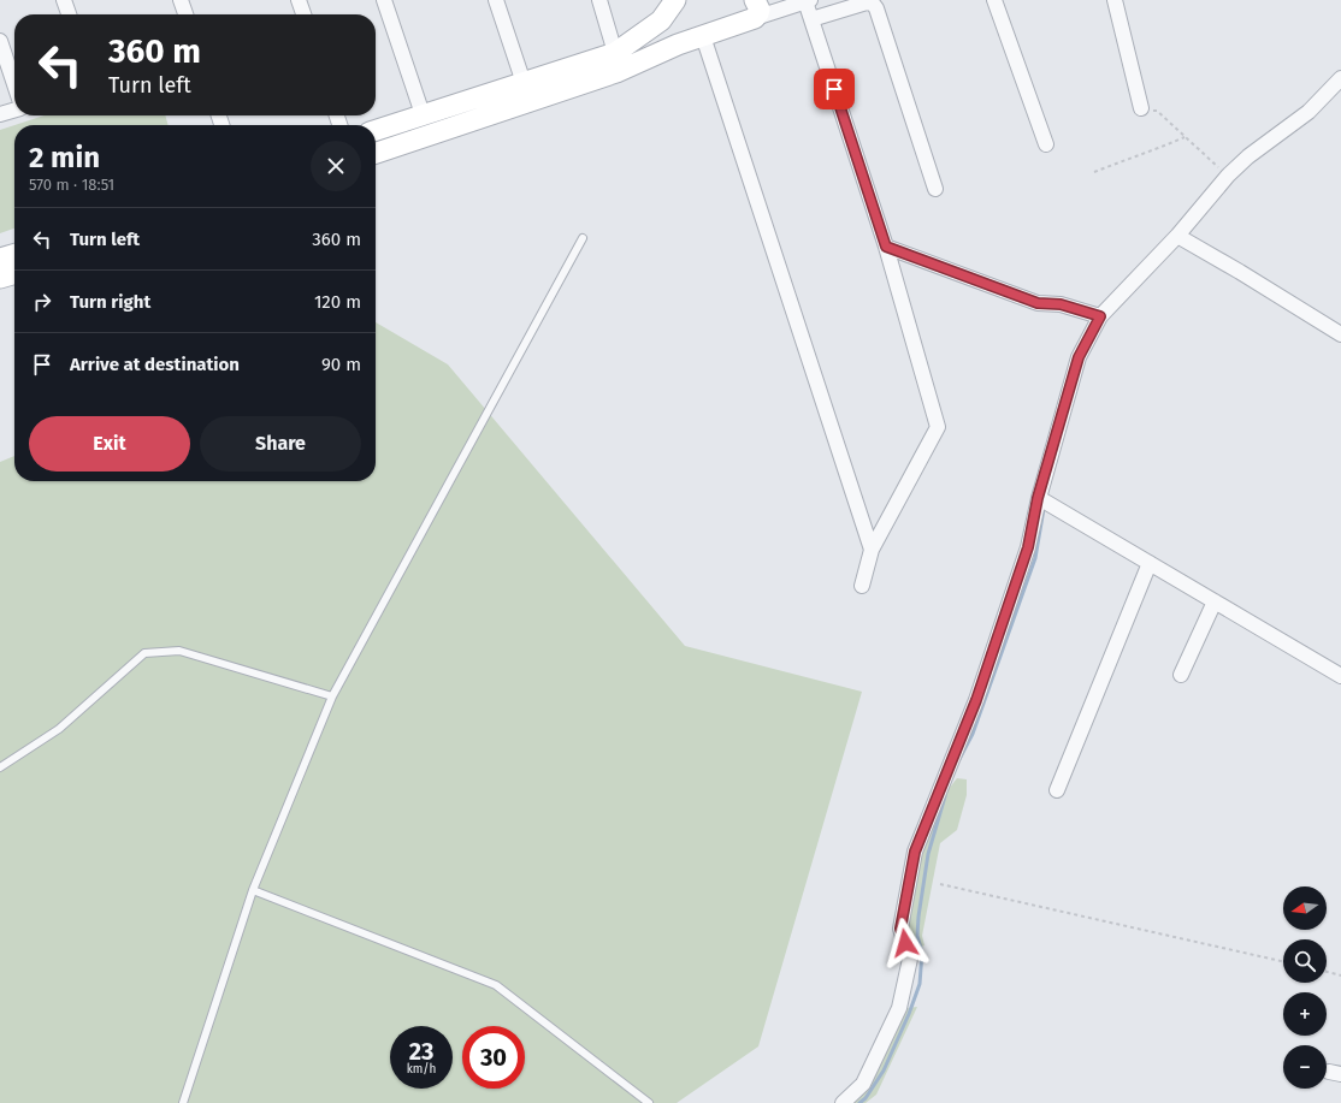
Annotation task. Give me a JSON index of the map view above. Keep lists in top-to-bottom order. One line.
{"north":"left","page":{"turn":["360 m","Turn left"],"heading":["2 min","570 m · 18:51"],"list":[{"name":"Turn left","value":"360 m"},{"name":"Turn right","value":"120 m"},{"name":"Arrive at destination","value":"90 m"}],"buttons":["Exit","Share"],"map_buttons":["+","−"],"speed":"23 km/h","limit":"30"}}
